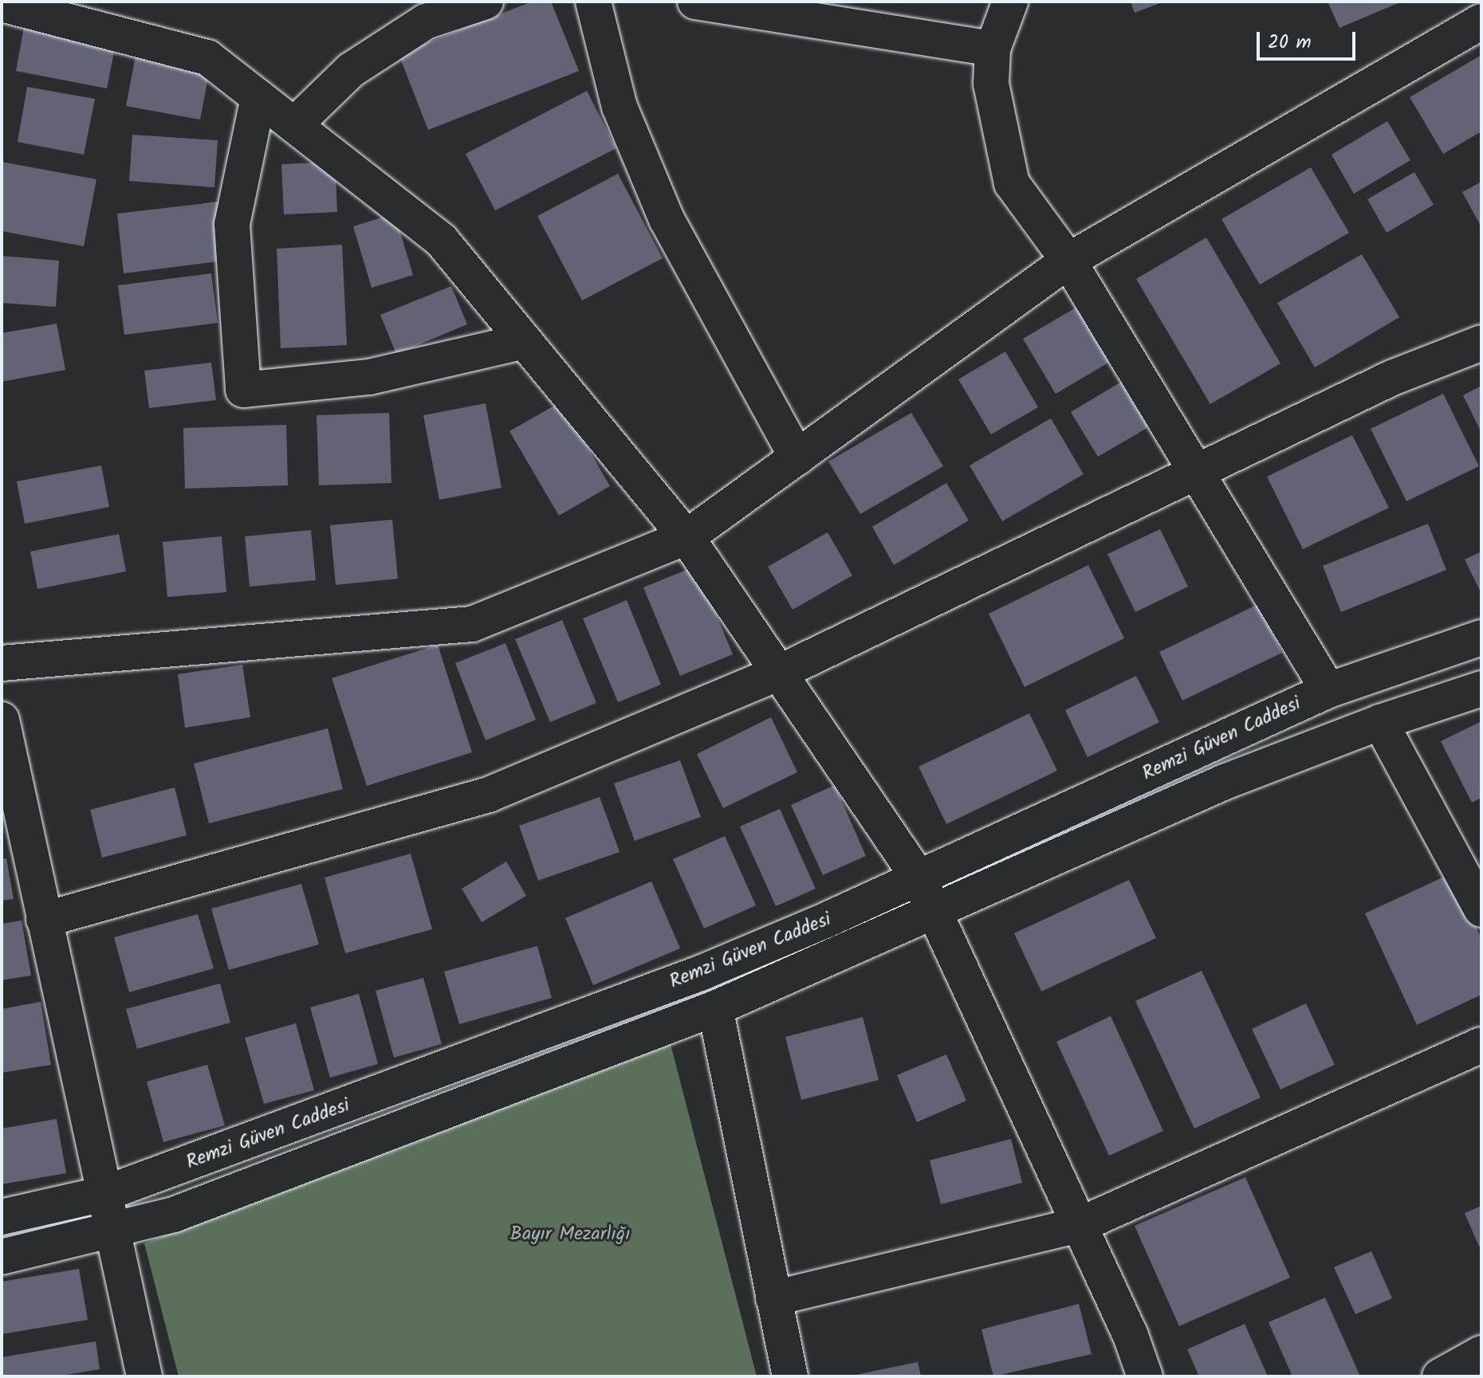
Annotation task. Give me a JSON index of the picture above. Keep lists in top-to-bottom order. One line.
{"streets":{"street":["Remzi Güven Caddesi"]},"parks":["Bayır Mezarlığı"],"scale_bar":"20 m"}
